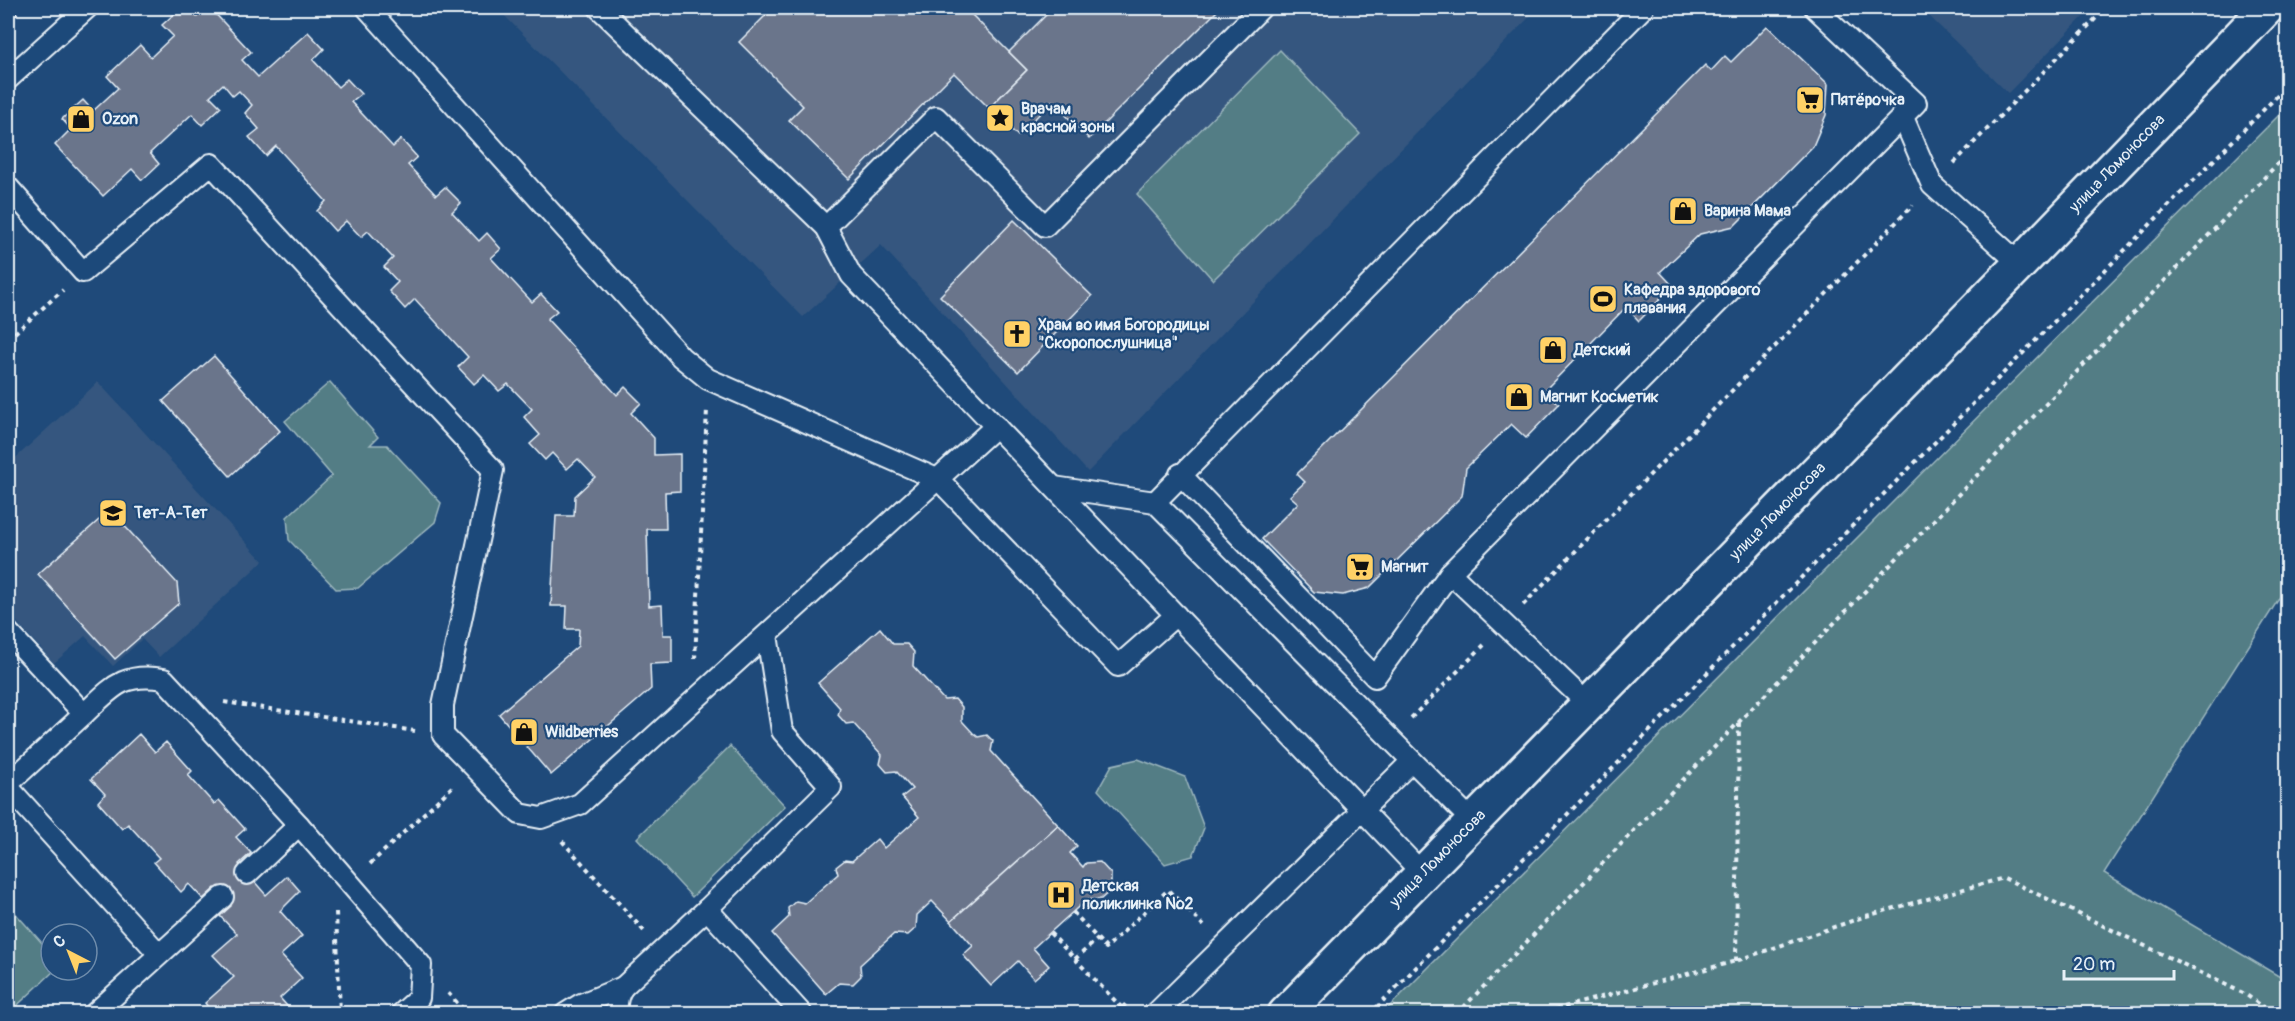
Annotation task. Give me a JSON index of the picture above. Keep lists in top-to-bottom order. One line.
{"streets":{"main road":["улица Ломоносова"]},"places":{"supermarket":["Пятёрочка","Магнит"],"place":["Врачам красной зоны"],"shop":["Ozon","Варина Мама","Детский","Магнит Косметик","Wildberries"],"sports":["Кафедра здорового плавания"],"church":["Храм во имя Богородицы \"Скоропослушница\""],"school or university":["Тет-А-Тет"],"hospital":["Детская поликлинка №2"]},"scale_bar":"20 m","north":"top left"}
